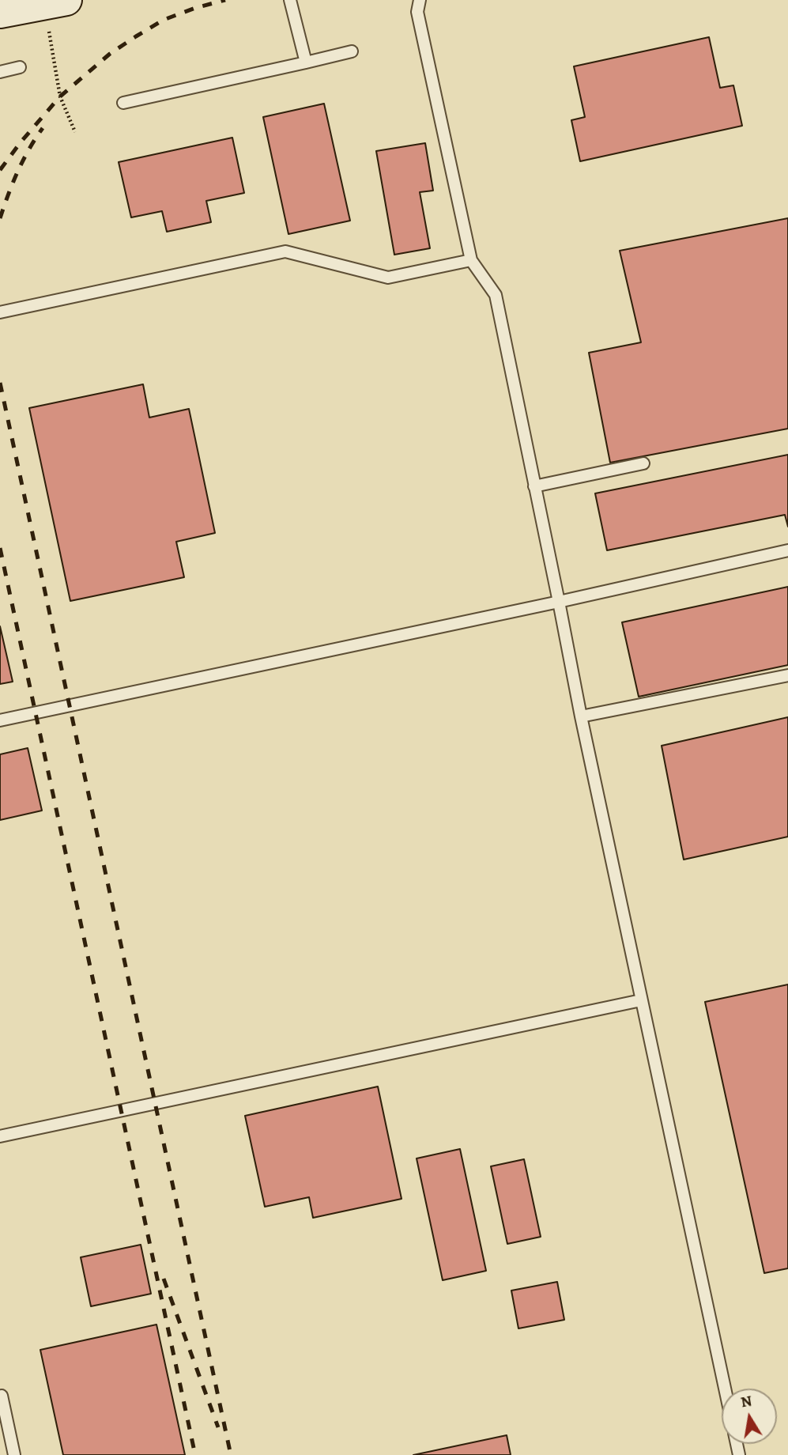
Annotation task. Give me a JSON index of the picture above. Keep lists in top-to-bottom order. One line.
{"north":"top"}
